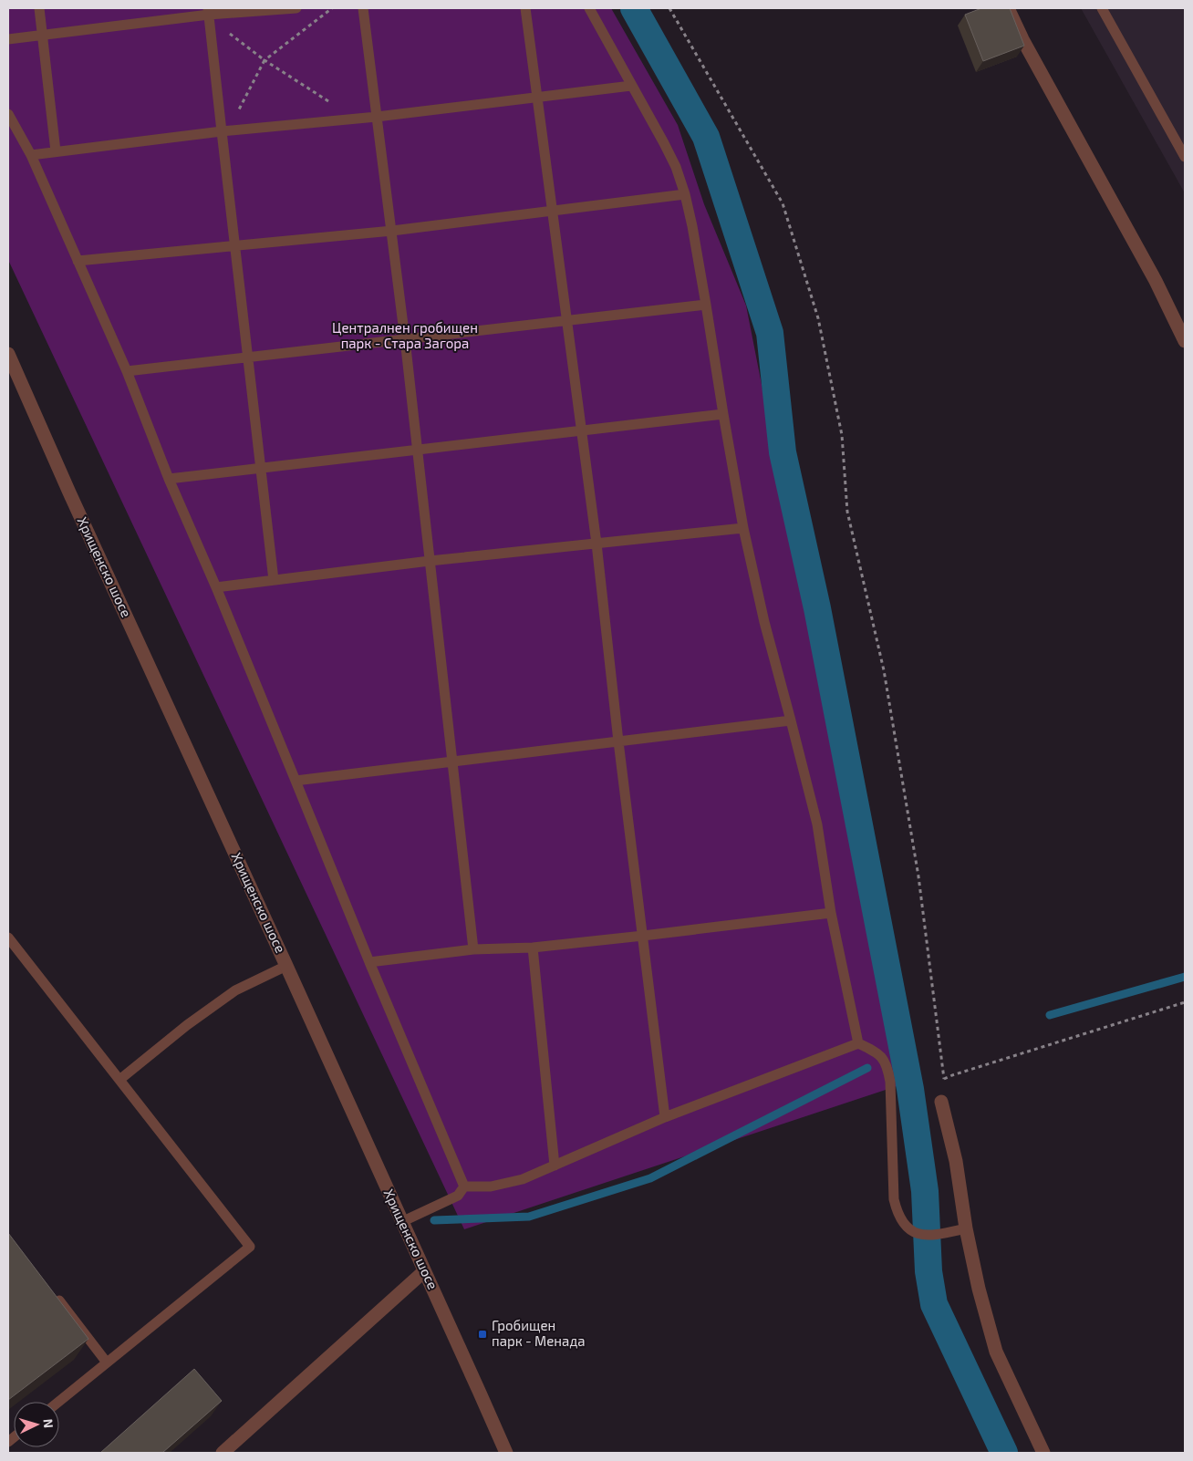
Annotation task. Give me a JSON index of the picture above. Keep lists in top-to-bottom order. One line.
{"streets":{"street":["Хрищенско шосе"]},"parks":["Централнен гробищен парк - Стара Загора"],"places":{"transit":["Гробищен парк - Менада"]},"north":"right"}
